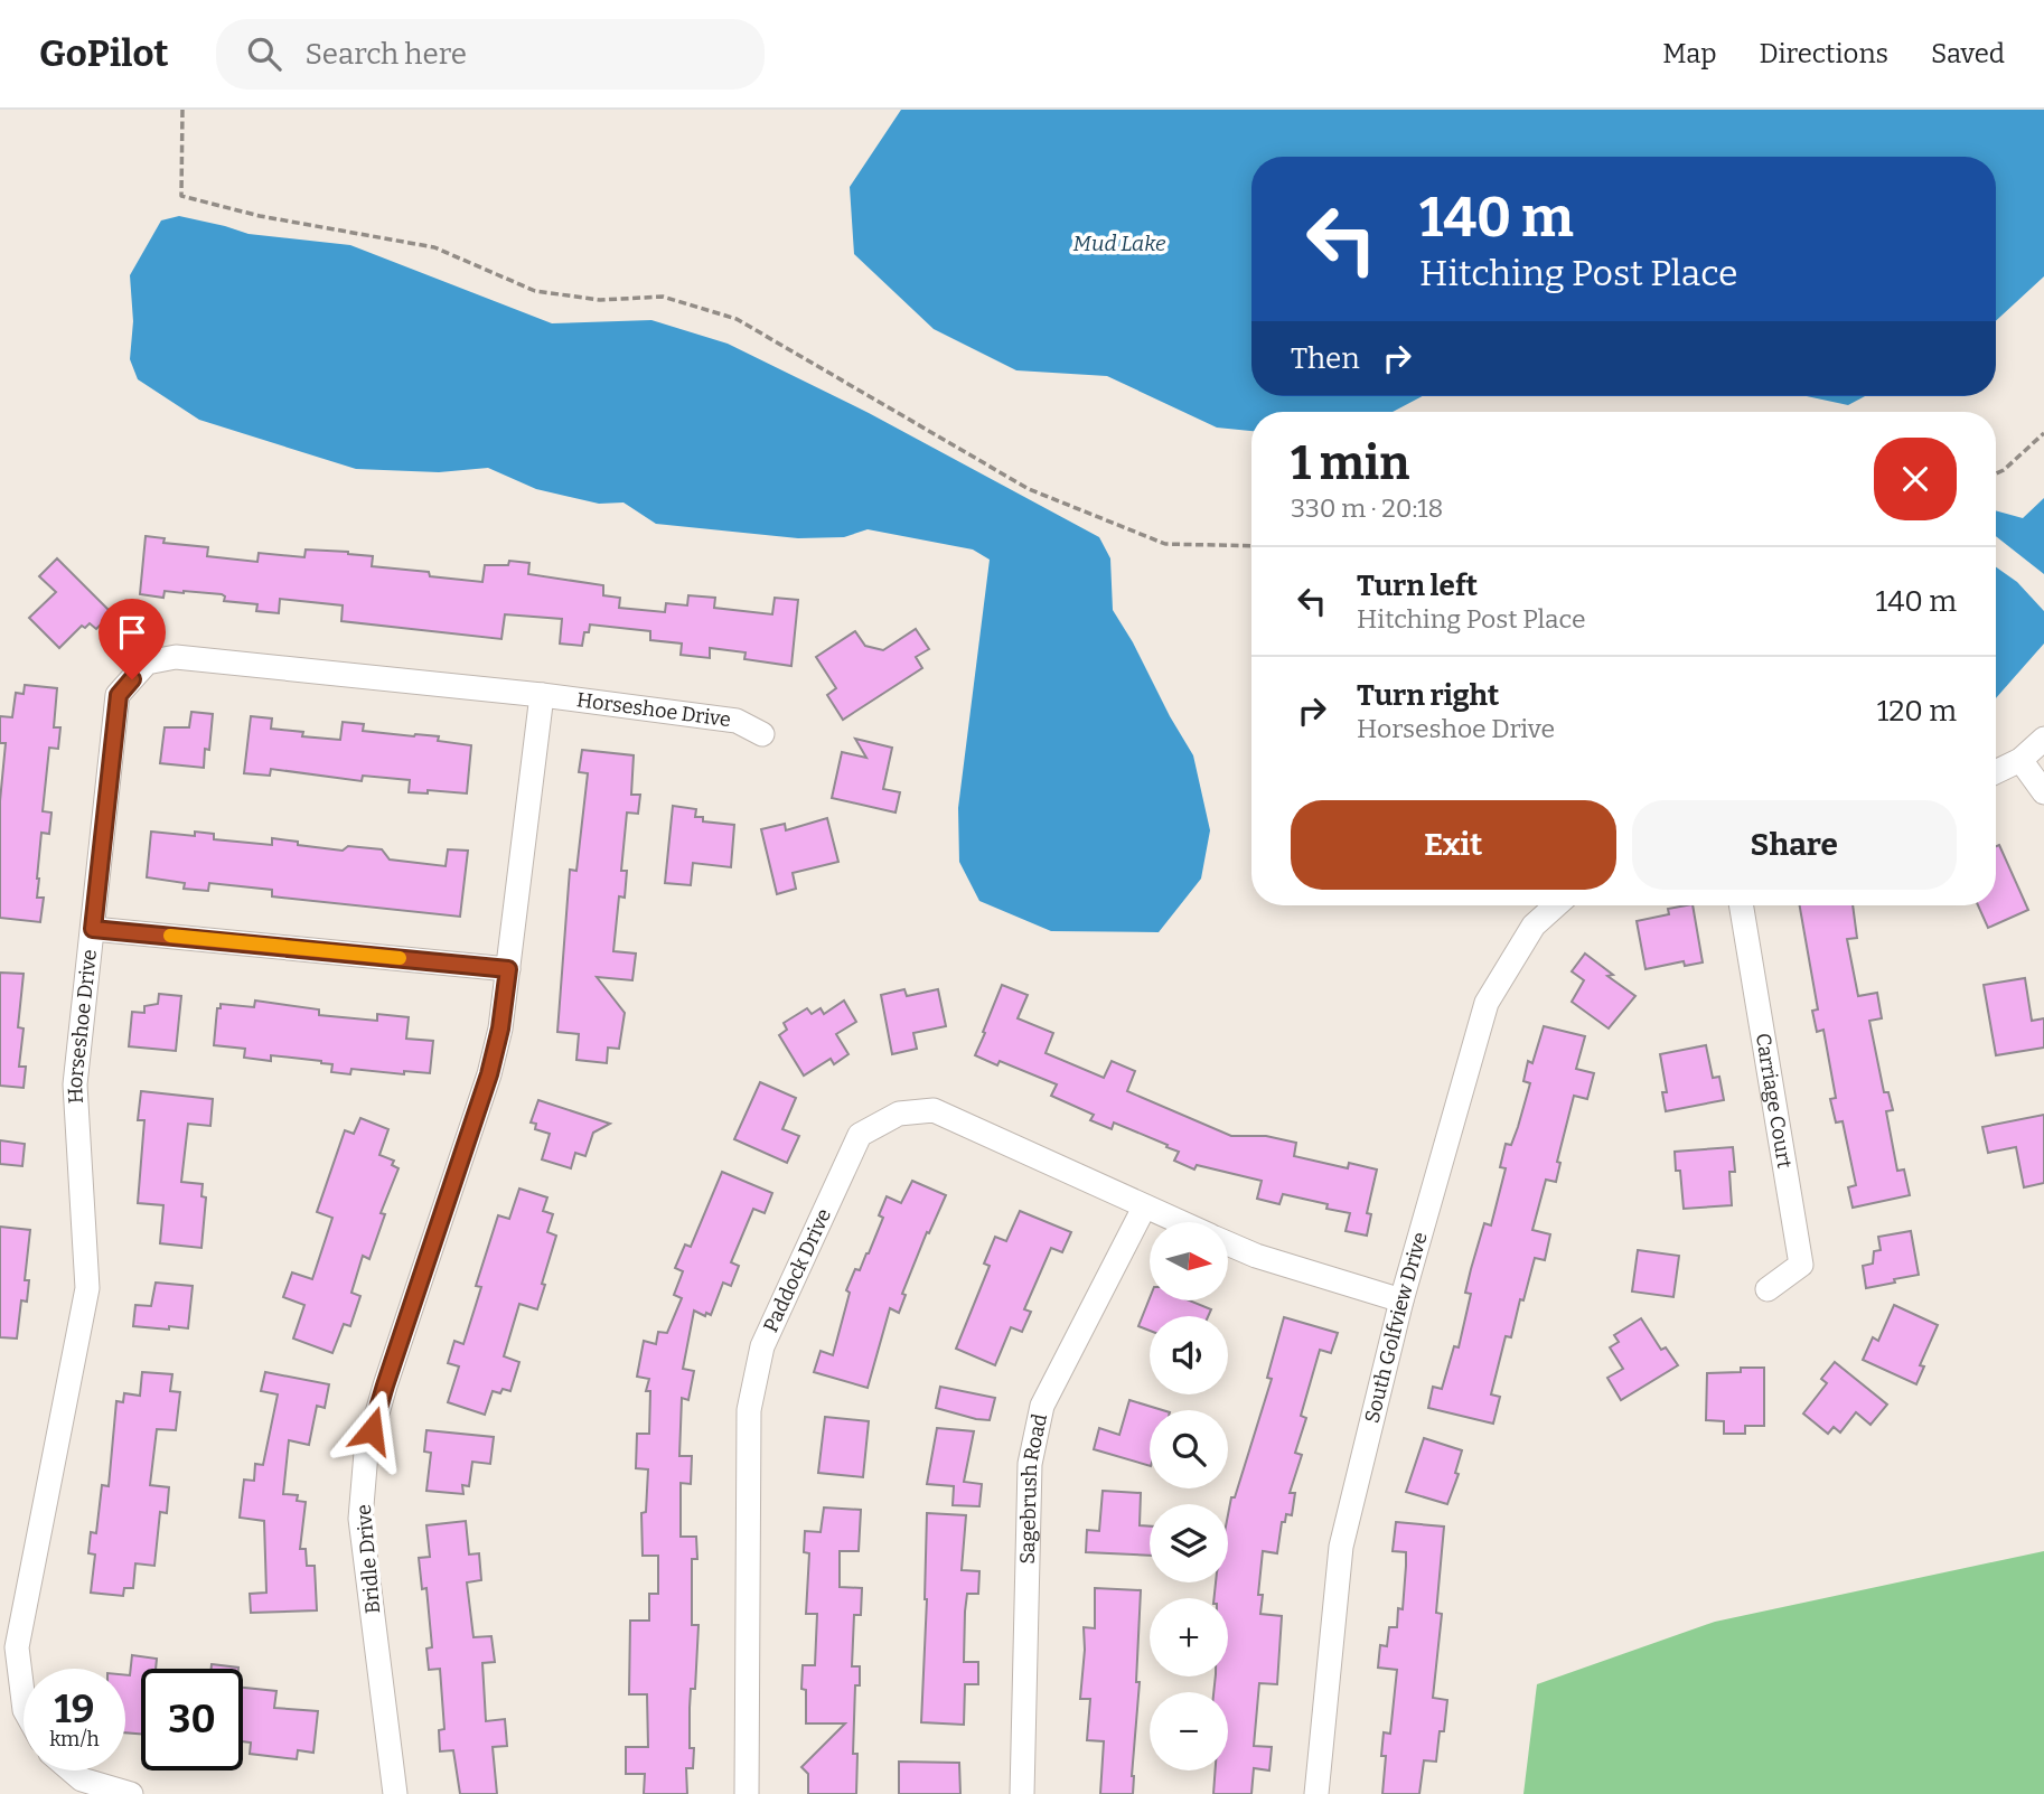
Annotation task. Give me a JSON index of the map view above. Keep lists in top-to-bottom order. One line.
{"streets":{"street":["Horseshoe Drive","Carriage Court","Paddock Drive","South Golfview Drive","Sagebrush Road","Bridle Drive"]},"crossings":[["Paddock Drive","South Golfview Drive"],["Paddock Drive","Sagebrush Road"]],"water":["Mud Lake"],"north":"right","page":{"header":"GoPilot","search":"Search here","nav":["Map","Directions","Saved"],"turn":["140 m","Hitching Post Place"],"then":"Then","heading":["1 min","330 m · 20:18"],"list":[{"name":"Turn left","note":"Hitching Post Place","value":"140 m"},{"name":"Turn right","note":"Horseshoe Drive","value":"120 m"}],"buttons":["Exit","Share"],"map_buttons":["+","−"],"speed":"19 km/h","limit":"30"}}
